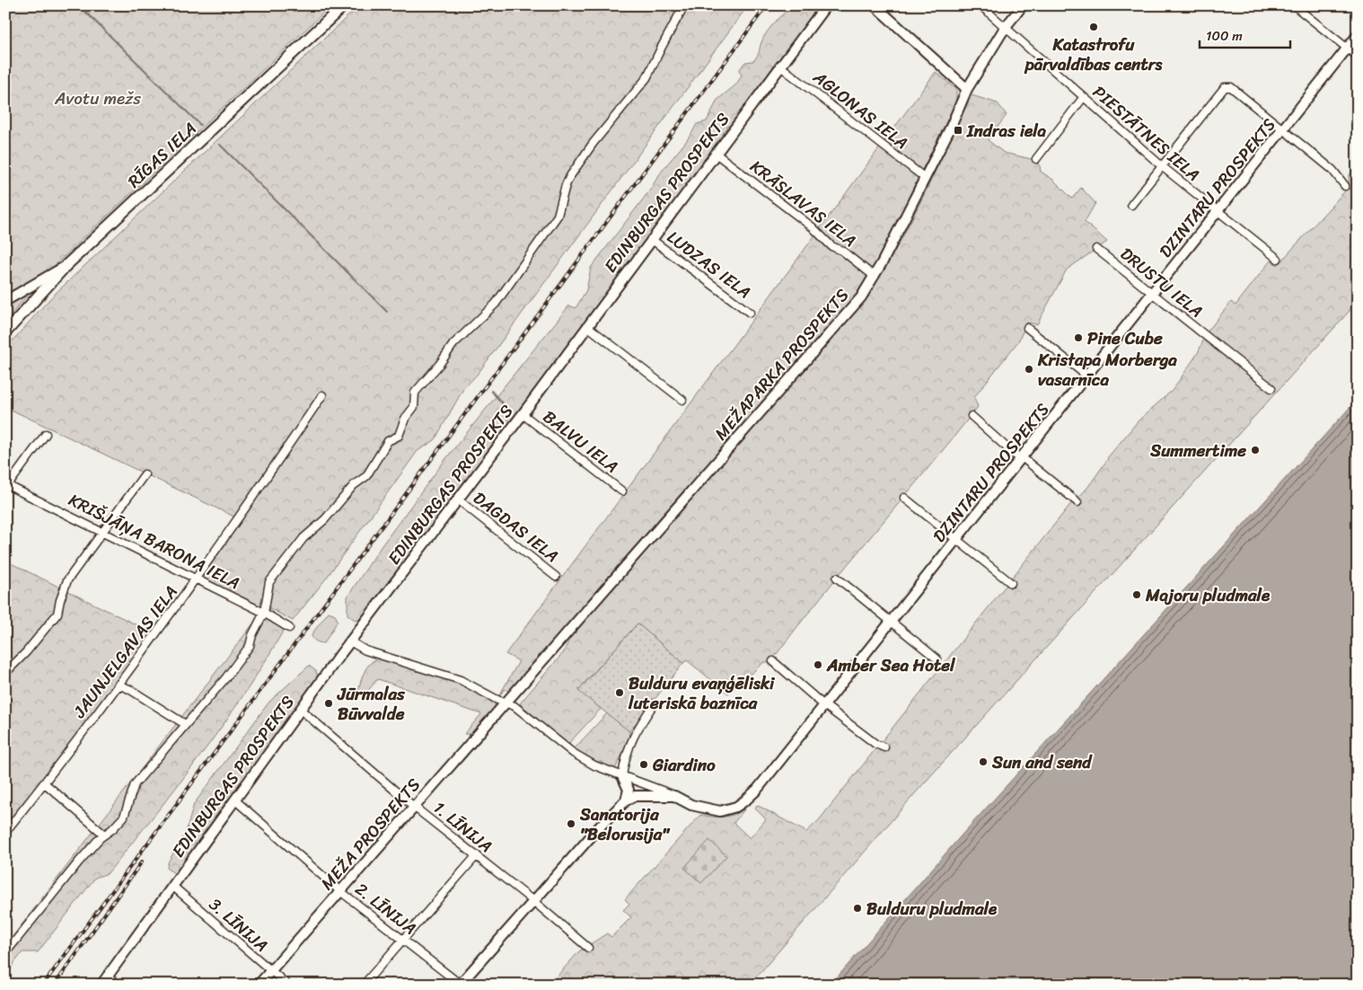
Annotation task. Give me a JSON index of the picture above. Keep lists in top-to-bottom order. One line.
{"streets":{"main road":["RĪGAS IELA"],"street":["AGLONAS IELA","PIESTĀTNES IELA","DZINTARU PROSPEKTS","EDINBURGAS PROSPEKTS","KRĀSLAVAS IELA","LUDZAS IELA","DRUSTU IELA","MEŽAPARKA PROSPEKTS","BALVU IELA","DAGDAS IELA","KRIŠJĀŅA BARONA IELA","JAUNJELGAVAS IELA","1. LĪNIJA","MEŽA PROSPEKTS","2. LĪNIJA","3. LĪNIJA"]},"crossings":[["AGLONAS IELA","EDINBURGAS PROSPEKTS"],["AGLONAS IELA","MEŽAPARKA PROSPEKTS"],["PIESTĀTNES IELA","DZINTARU PROSPEKTS"],["PIESTĀTNES IELA","MEŽAPARKA PROSPEKTS"],["DZINTARU PROSPEKTS","DRUSTU IELA"],["EDINBURGAS PROSPEKTS","KRĀSLAVAS IELA"],["EDINBURGAS PROSPEKTS","LUDZAS IELA"],["EDINBURGAS PROSPEKTS","BALVU IELA"],["EDINBURGAS PROSPEKTS","DAGDAS IELA"],["EDINBURGAS PROSPEKTS","1. LĪNIJA"],["EDINBURGAS PROSPEKTS","2. LĪNIJA"],["EDINBURGAS PROSPEKTS","3. LĪNIJA"],["KRĀSLAVAS IELA","MEŽAPARKA PROSPEKTS"],["MEŽAPARKA PROSPEKTS","MEŽA PROSPEKTS"],["KRIŠJĀŅA BARONA IELA","JAUNJELGAVAS IELA"],["1. LĪNIJA","MEŽA PROSPEKTS"],["MEŽA PROSPEKTS","2. LĪNIJA"],["MEŽA PROSPEKTS","3. LĪNIJA"]],"parks":["Avotu mežs"],"places":{"other":["Katastrofu pārvaldības centrs","Pine Cube","Kristapa Morberga vasarnīca","Summertime","Majoru pludmale","Amber Sea Hotel","Bulduru evaņģēliski luteriskā baznīca","Jūrmalas Būvvalde","Sun and send","Giardino","Sanatorija \"Belorusija\"","Bulduru pludmale"],"transit":["Indras iela"]},"scale_bar":"100 m"}
